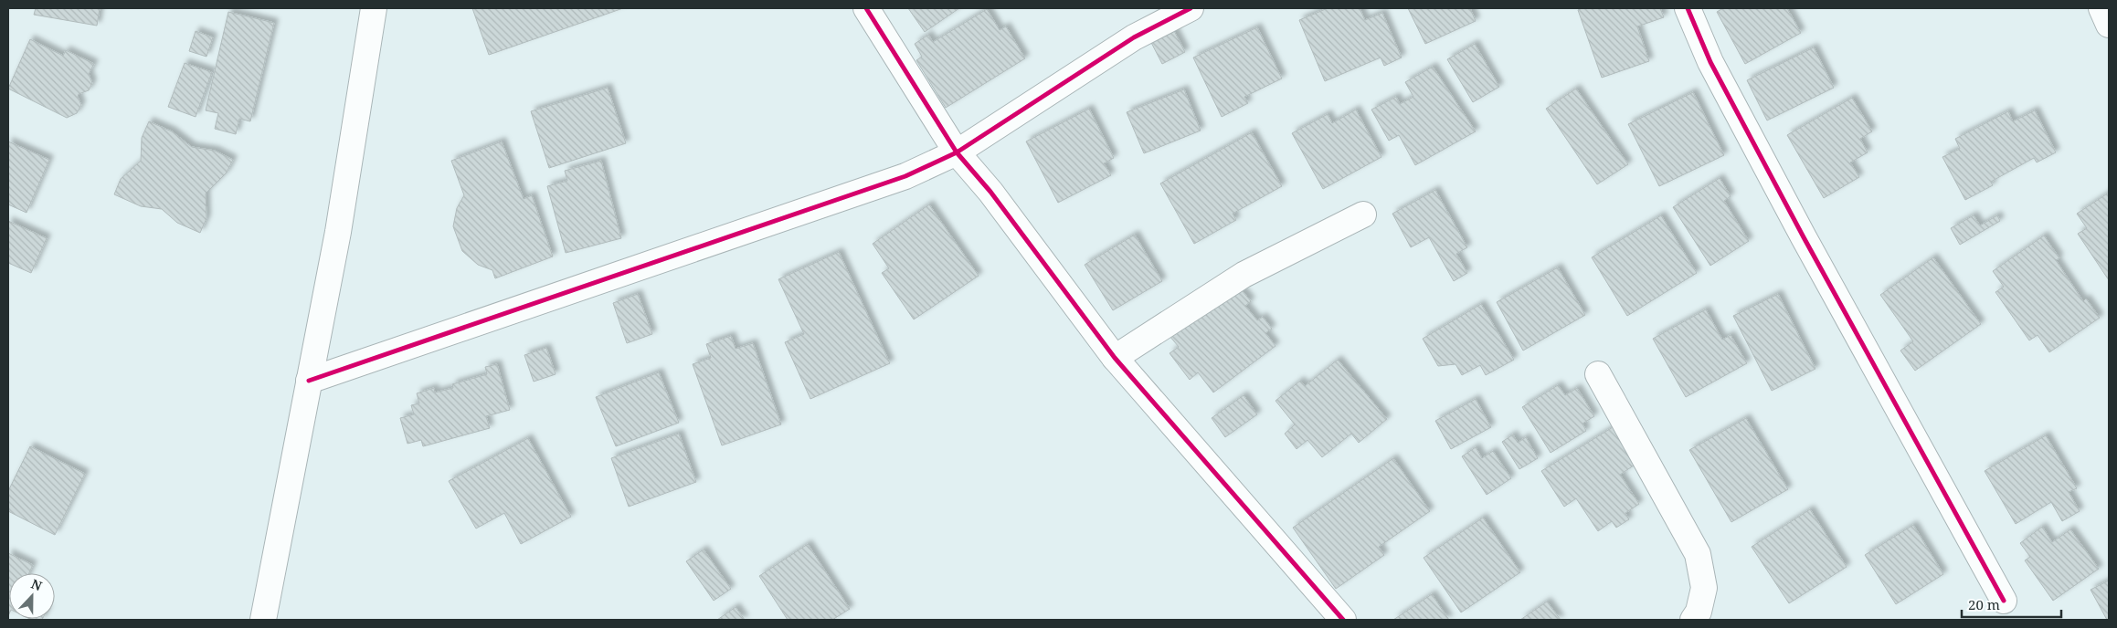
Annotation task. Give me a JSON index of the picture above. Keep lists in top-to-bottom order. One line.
{"scale_bar":"20 m","north":"top"}
